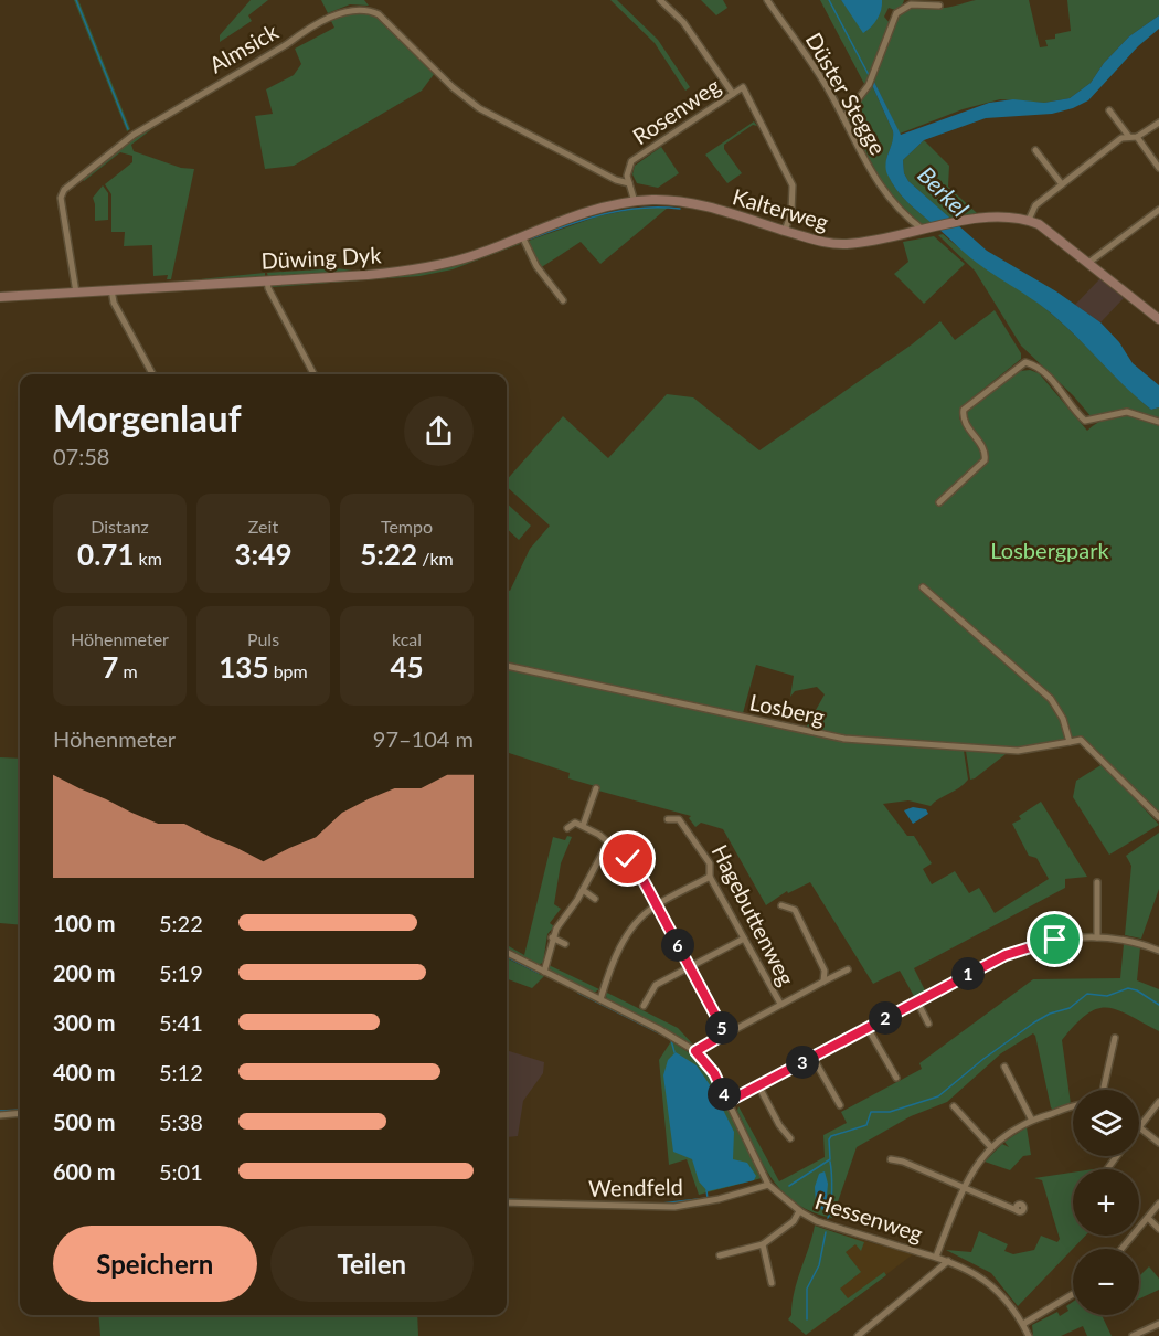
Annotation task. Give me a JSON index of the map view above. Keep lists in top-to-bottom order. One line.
{"streets":{"street":["Almsick","Düster Stegge","Rosenweg","Kalterweg","Düwing Dyk","Losberg","Hagebuttenweg","Wendfeld","Hessenweg"]},"crossings":[["Almsick","Rosenweg"],["Almsick","Düwing Dyk"],["Düster Stegge","Kalterweg"],["Rosenweg","Kalterweg"],["Kalterweg","Düwing Dyk"],["Wendfeld","Hessenweg"]],"water":["Berkel"],"parks":["Losbergpark"],"page":{"heading":["Morgenlauf","07:58"],"stats":[["Distanz","0.71 km"],["Zeit","3:49"],["Tempo","5:22 /km"],["Höhenmeter","7 m"],["Puls","135 bpm"],["kcal","45"]],"chart":["Höhenmeter","97–104 m"],"list":[{"name":"100 m","note":"5:22"},{"name":"200 m","note":"5:19"},{"name":"300 m","note":"5:41"},{"name":"400 m","note":"5:12"},{"name":"500 m","note":"5:38"},{"name":"600 m","note":"5:01"}],"pins":["6","1","2","5","3","4"],"map_buttons":["+","−"],"buttons":["Speichern","Teilen"]}}
